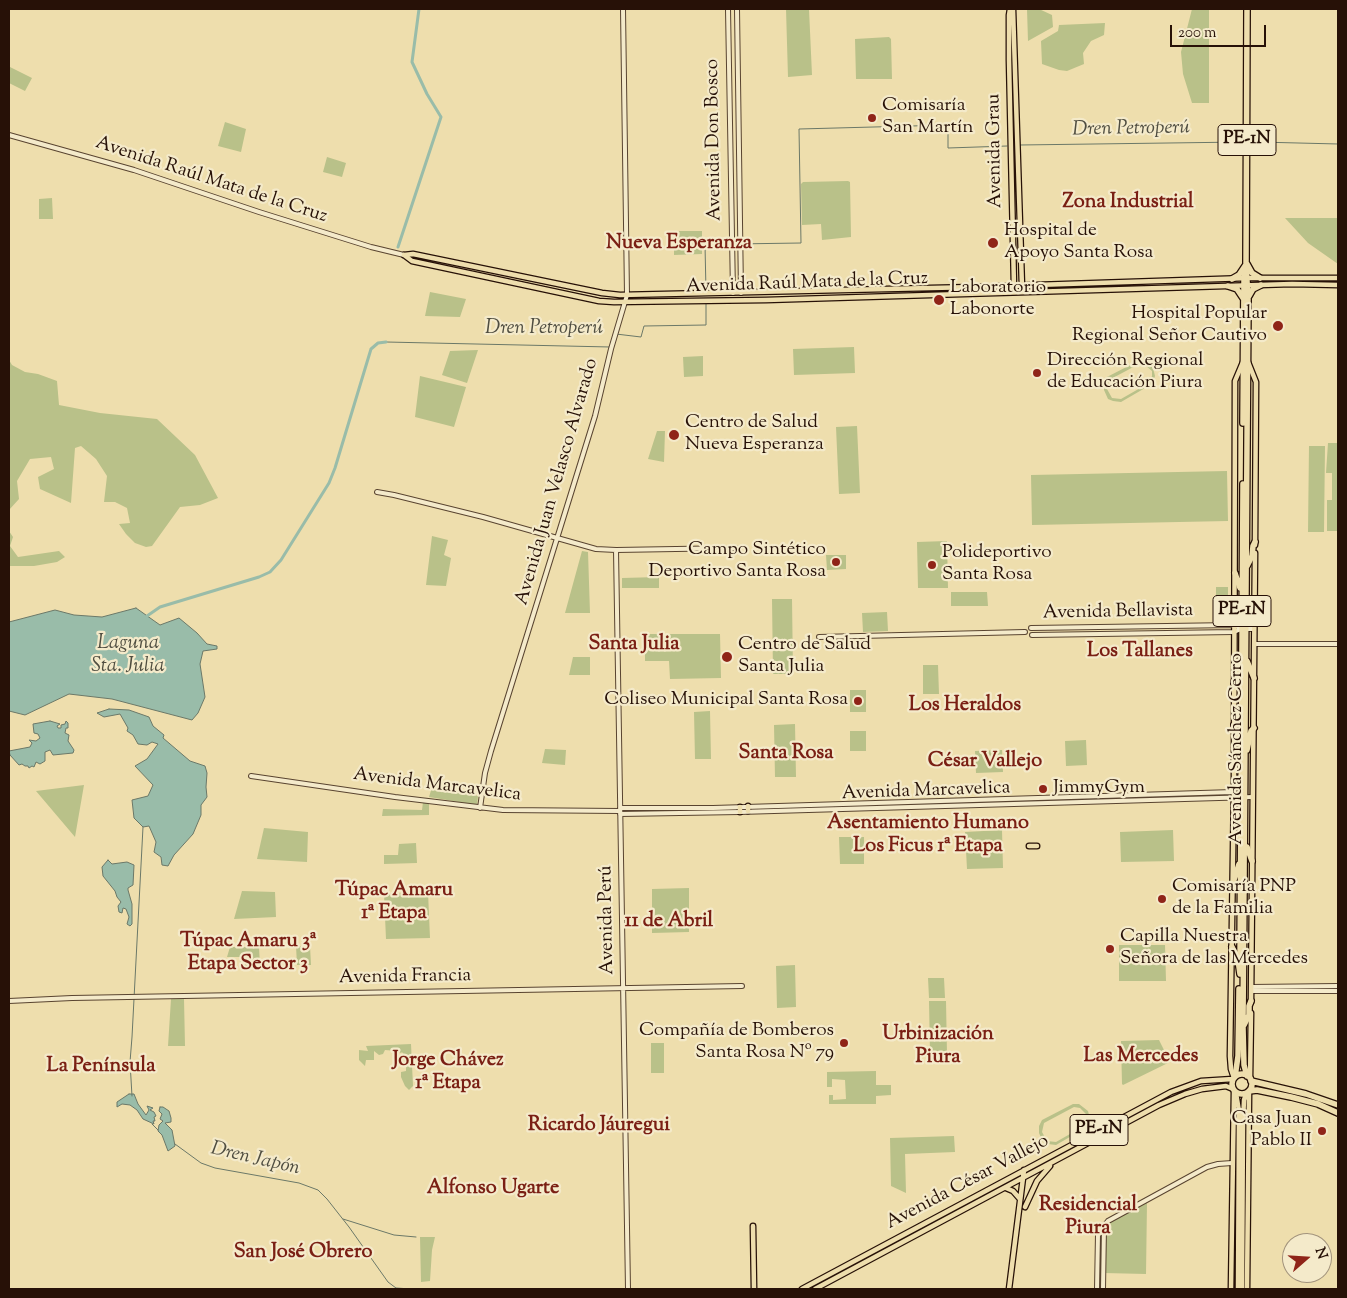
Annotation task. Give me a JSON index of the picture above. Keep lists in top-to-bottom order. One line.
{"streets":{"highway":["PE-1N","Avenida Sánchez Cerro"],"main road":["Avenida Don Bosco","Avenida Grau","Avenida Raúl Mata de la Cruz","Avenida César Vallejo"],"street":["Avenida Juan Velasco Alvarado","Avenida Bellavista","Avenida Marcavelica","Avenida Perú","Avenida Francia"]},"crossings":[["Avenida Don Bosco","Avenida Raúl Mata de la Cruz"],["PE-1N","Avenida Sánchez Cerro"],["PE-1N","Avenida César Vallejo"],["Avenida Grau","Avenida Raúl Mata de la Cruz"],["Avenida Raúl Mata de la Cruz","Avenida Juan Velasco Alvarado"],["Avenida Raúl Mata de la Cruz","Avenida Sánchez Cerro"],["Avenida Juan Velasco Alvarado","Avenida Marcavelica"],["Avenida Bellavista","Avenida Sánchez Cerro"],["Avenida Sánchez Cerro","Avenida Marcavelica"],["Avenida Sánchez Cerro","Avenida César Vallejo"],["Avenida Marcavelica","Avenida Perú"],["Avenida Perú","Avenida Francia"]],"districts":["Zona Industrial","Nueva Esperanza","Santa Julia","Los Tallanes","Los Heraldos","Santa Rosa","César Vallejo","Asentamiento Humano Los Ficus 1ª Etapa","Túpac Amaru 1ª Etapa","11 de Abril","Túpac Amaru 3ª Etapa Sector 3","Urbinización Piura","Las Mercedes","Jorge Chávez 1ª Etapa","La Península","Ricardo Jáuregui","Alfonso Ugarte","Residencial Piura","San José Obrero"],"water":["Dren Petroperú","Laguna Sta. Julia","Dren Japón"],"places":["Comisaría San Martín","Hospital de Apoyo Santa Rosa","Laboratorio Labonorte","Hospital Popular Regional Señor Cautivo","Dirección Regional de Educación Piura","Centro de Salud Nueva Esperanza","Campo Sintético Deportivo Santa Rosa","Polideportivo Santa Rosa","Centro de Salud Santa Julia","Coliseo Municipal Santa Rosa","JimmyGym","Comisaría PNP de la Familia","Capilla Nuestra Señora de las Mercedes","Compañía de Bomberos Santa Rosa Nº 79","Casa Juan Pablo II"],"scale_bar":"200 m","north":"right"}
